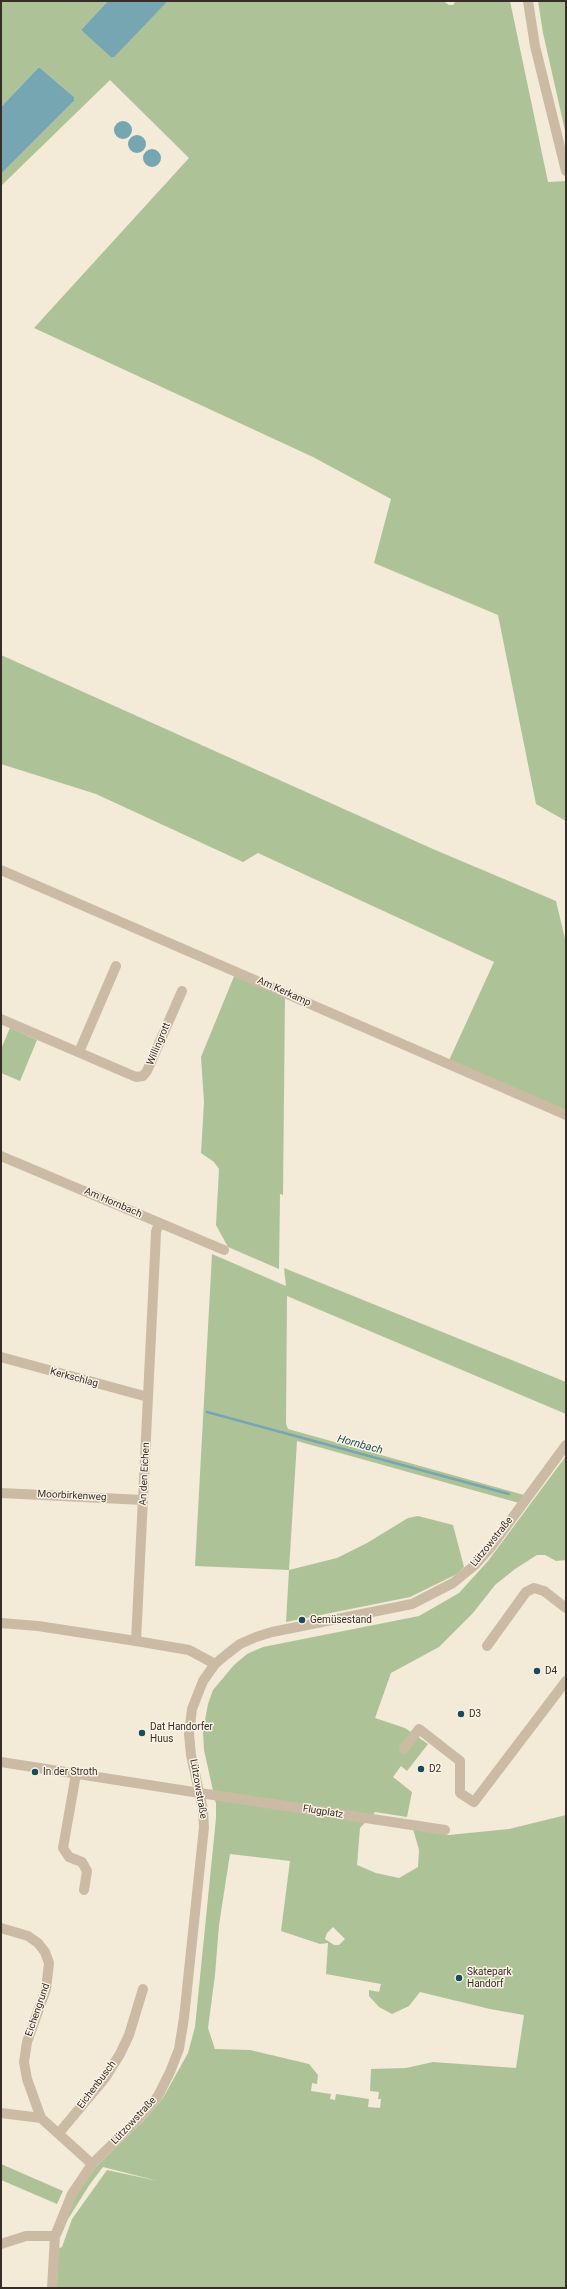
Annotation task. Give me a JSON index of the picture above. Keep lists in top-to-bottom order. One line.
{"streets":{"street":["Am Kerkamp","Willingrott","Am Hornbach","Kerkschlag","An den Eichen","Moorbirkenweg","Lützowstraße","Flugplatz","Eichengrund","Eichenbusch"]},"crossings":[["Am Hornbach","An den Eichen"],["Kerkschlag","An den Eichen"],["An den Eichen","Moorbirkenweg"],["Lützowstraße","Flugplatz"],["Lützowstraße","Eichengrund"],["Eichengrund","Eichenbusch"]],"water":["Hornbach"],"places":["Gemüsestand","D4","D3","Dat Handorfer Huus","D2","In der Stroth","Skatepark Handorf"]}
